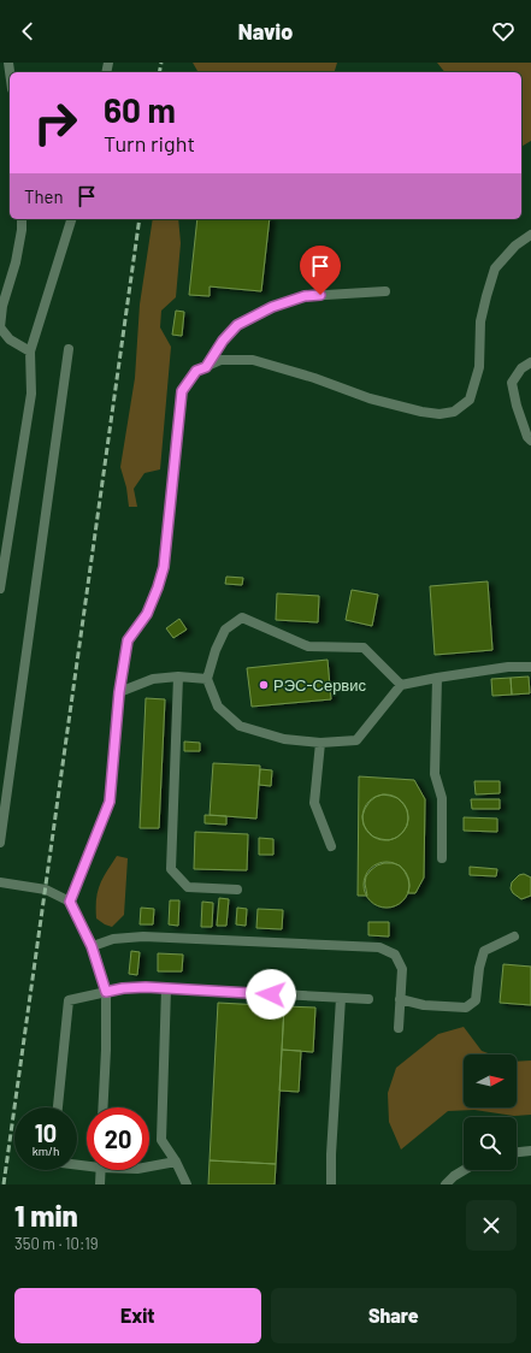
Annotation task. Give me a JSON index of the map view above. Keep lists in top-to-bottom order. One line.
{"places":["РЭС-Сервис"],"north":"right","page":{"header":"Navio","turn":["60 m","Turn right"],"then":"Then","speed":"10 km/h","limit":"20","heading":["1 min","350 m · 10:19"],"buttons":["Exit","Share"]}}
